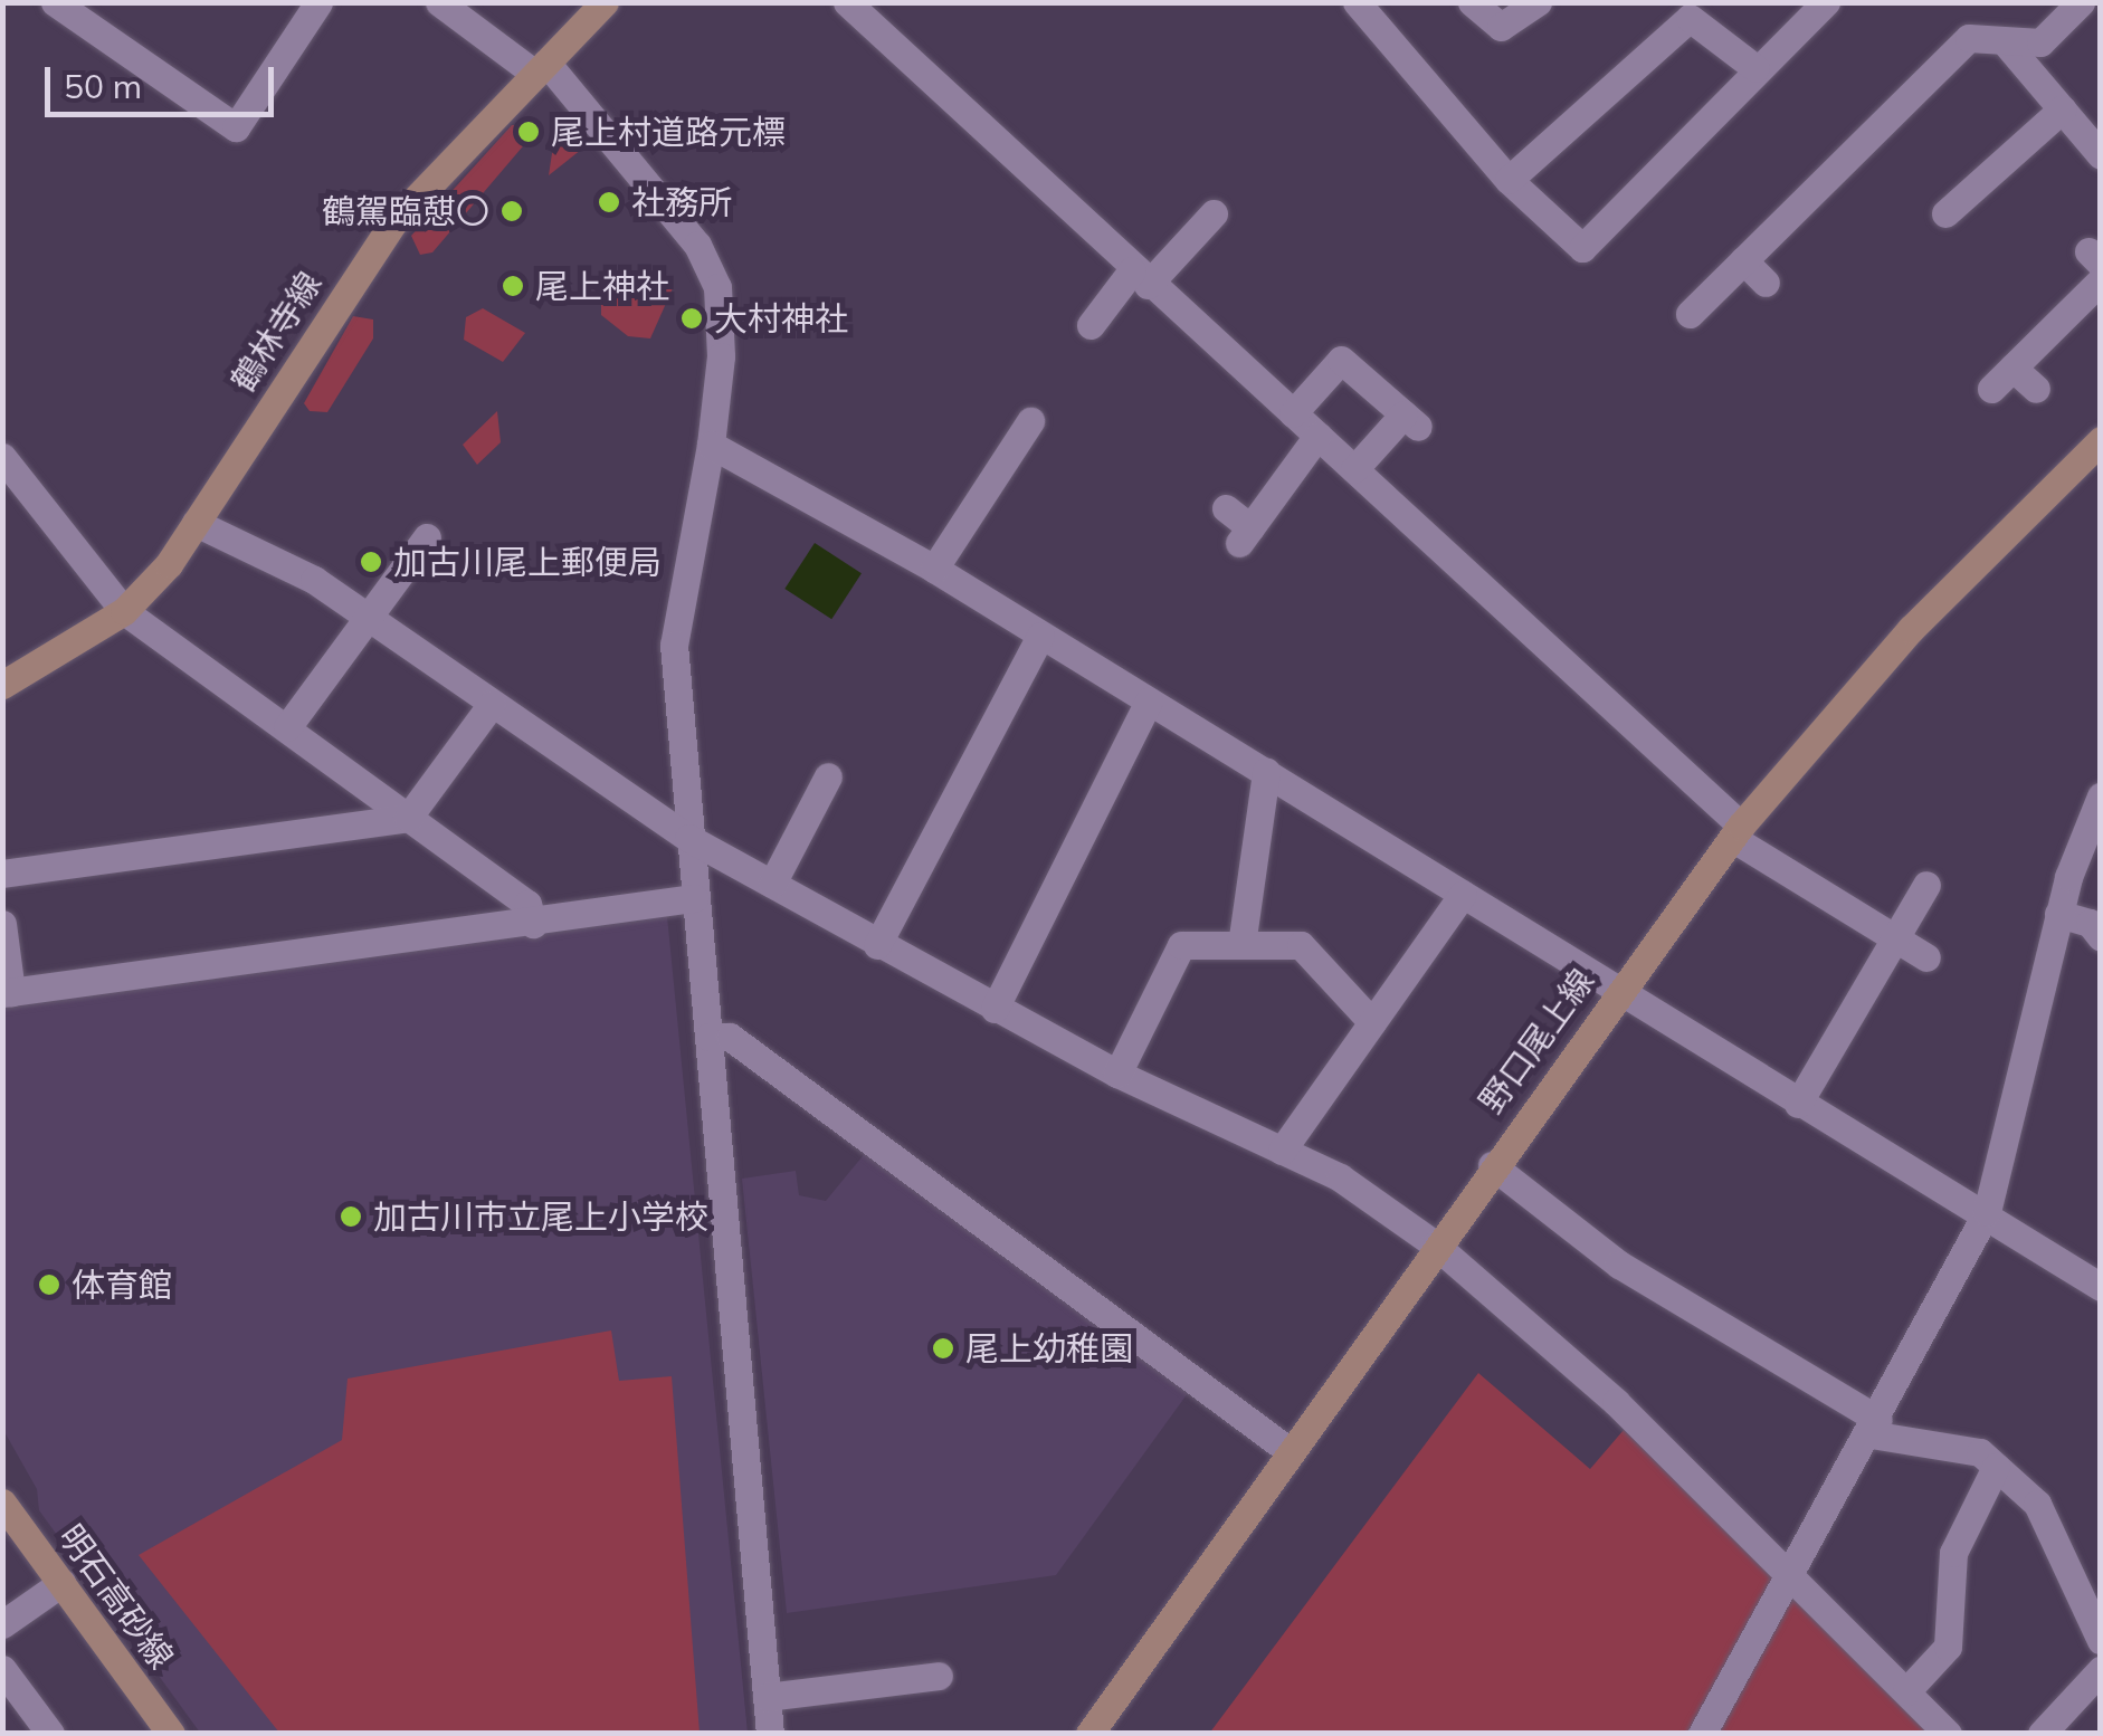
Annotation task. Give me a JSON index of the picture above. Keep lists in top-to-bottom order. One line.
{"streets":{"main road":["鶴林寺線","野口尾上線","明石高砂線"]},"places":["尾上村道路元標","社務所","鶴駕臨憇〇","尾上神社","大村神社","加古川尾上郵便局","加古川市立尾上小学校","体育館","尾上幼稚園"],"scale_bar":"50 m"}
